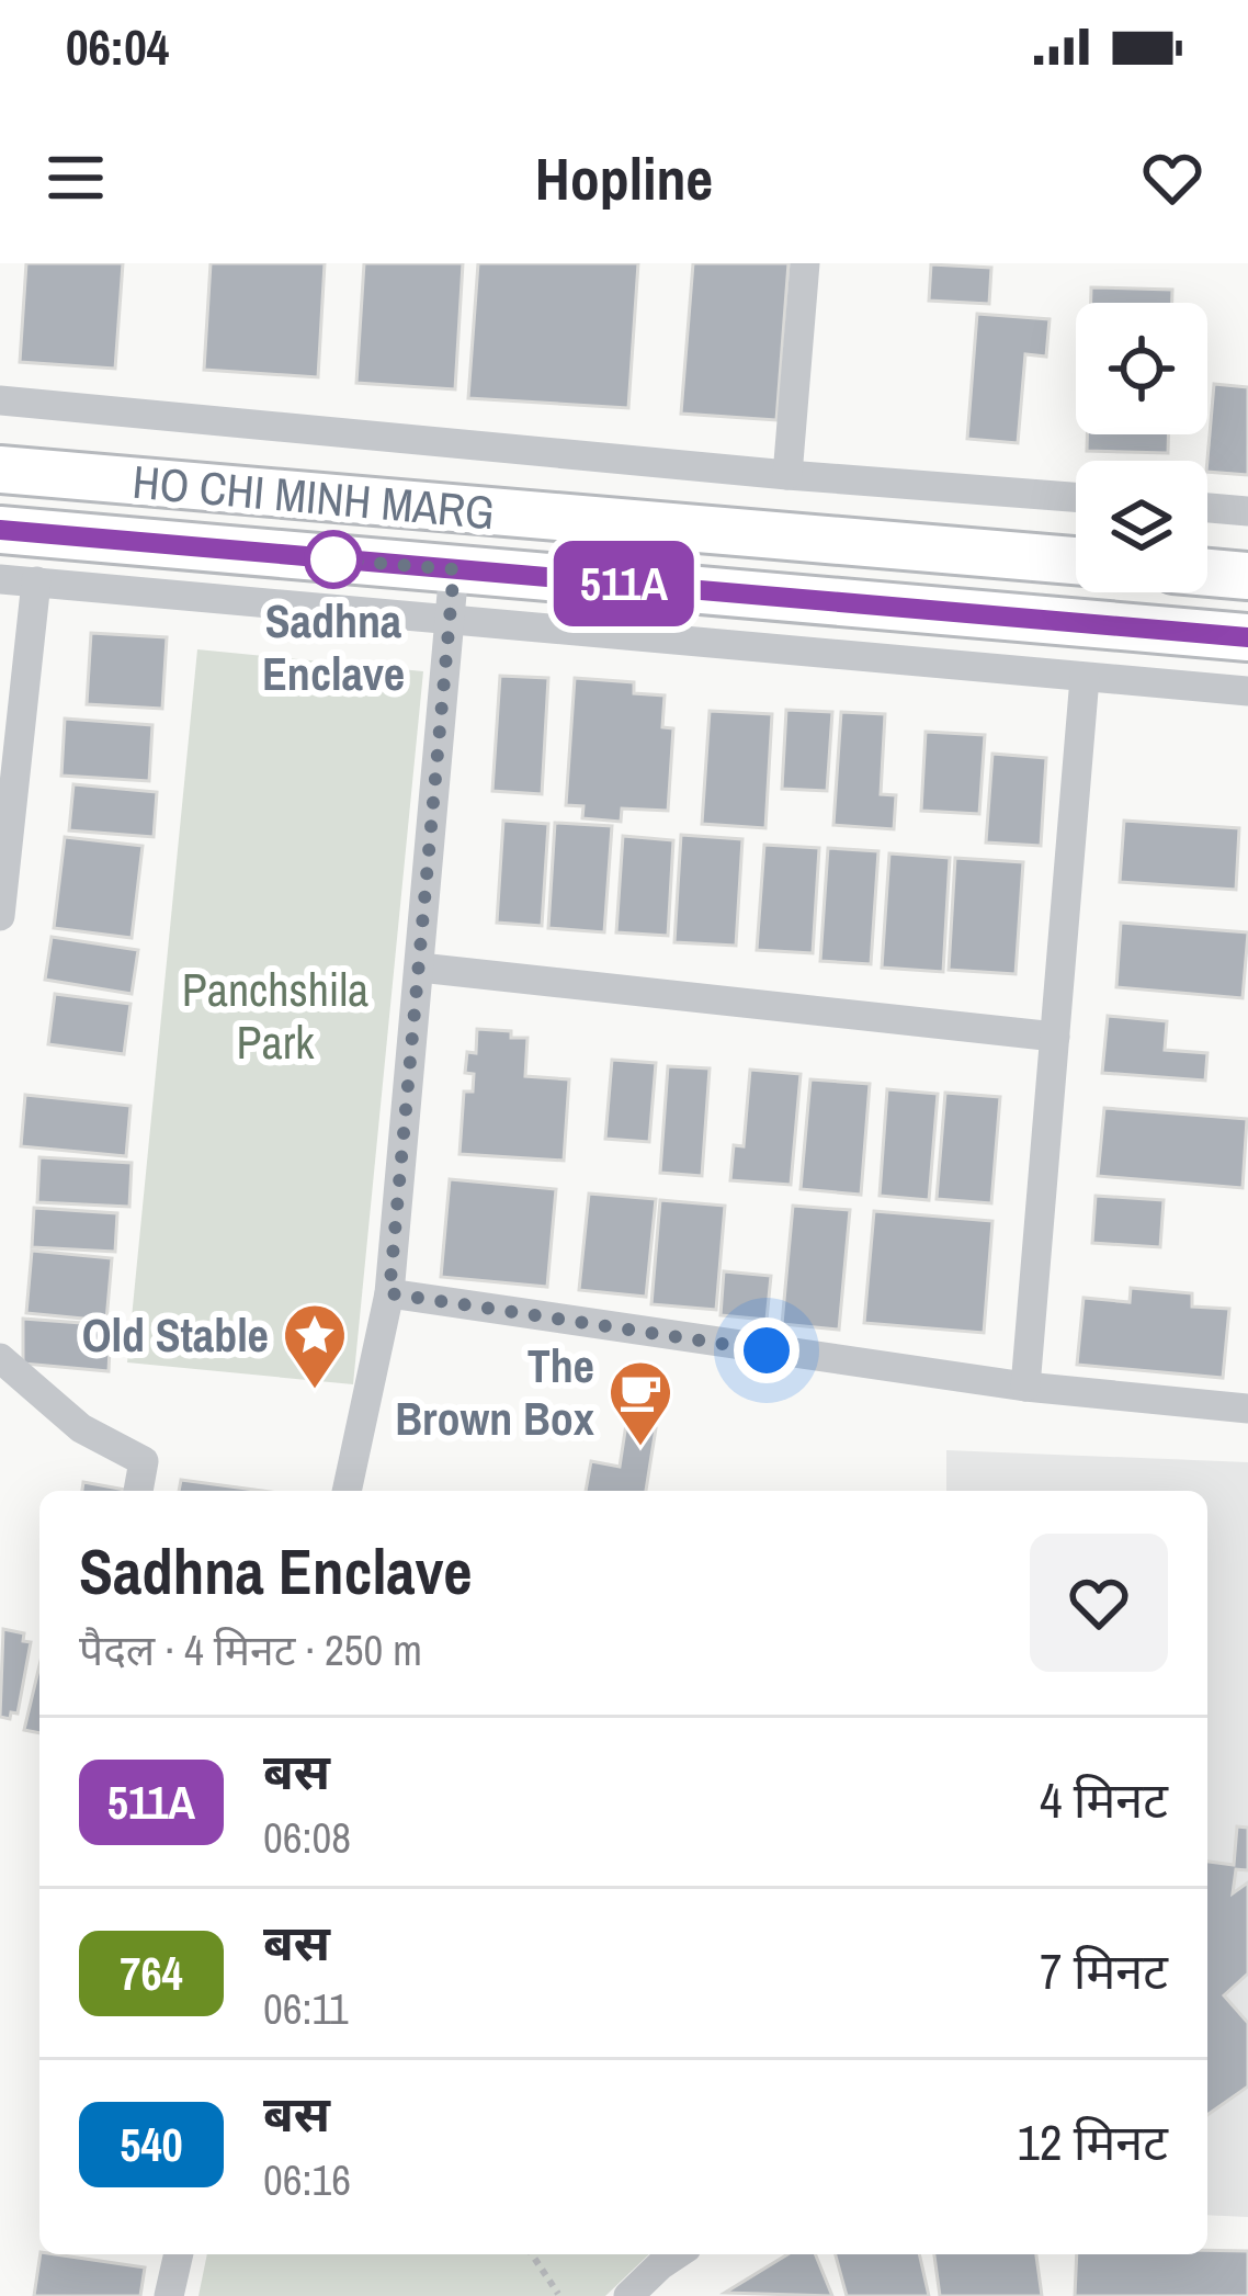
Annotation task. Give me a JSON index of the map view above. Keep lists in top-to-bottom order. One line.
{"streets":{"main road":["HO CHI MINH MARG"]},"parks":["Panchshila Park"],"places":{"other":["Sadhna Enclave"],"place":["Old Stable"],"cafe":["The Brown Box"]},"lines":["bus line 511A"],"page":{"status":"06:04","header":"Hopline","on_map":"511A","heading":["Sadhna Enclave","पैदल · 4 मिनट · 250 m"],"list":[{"mark":"511A","name":"बस","note":"06:08","value":"4 मिनट"},{"mark":"764","name":"बस","note":"06:11","value":"7 मिनट"},{"mark":"540","name":"बस","note":"06:16","value":"12 मिनट"}]}}
